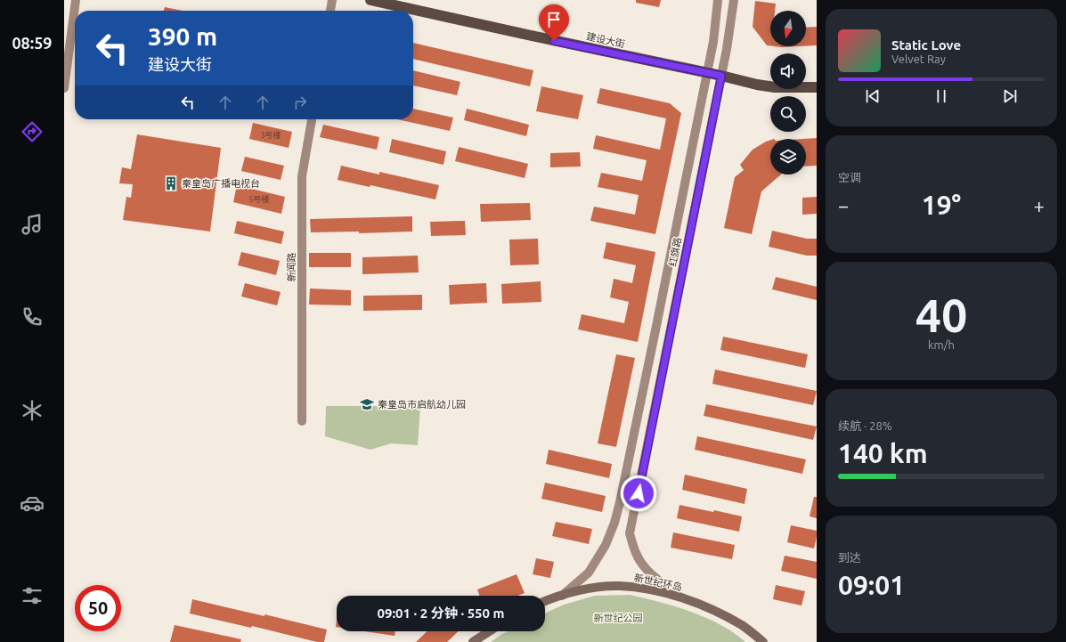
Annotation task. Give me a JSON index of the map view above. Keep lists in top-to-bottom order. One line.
{"streets":{"highway":["建设大街"],"main road":["红旗路","新闻路","新世纪环岛"]},"crossings":[["建设大街","红旗路"],["红旗路","新世纪环岛"]],"parks":["新世纪公园"],"places":{"building":["秦皇岛广播电视台"],"school or university":["秦皇岛市启航幼儿园"]},"house_numbers":["3号楼","5号楼"],"north":"bottom","page":{"tabs":"08:59","turn":["390 m","建设大街"],"song":["Static Love","Velvet Ray"],"tile":["空调",["40","km/h"],["续航 · 28%","140 km"],["到达","09:01"]],"heat":["−","19°","+"],"limit":"50","trip":"09:01 · 2 分钟 · 550 m"}}
